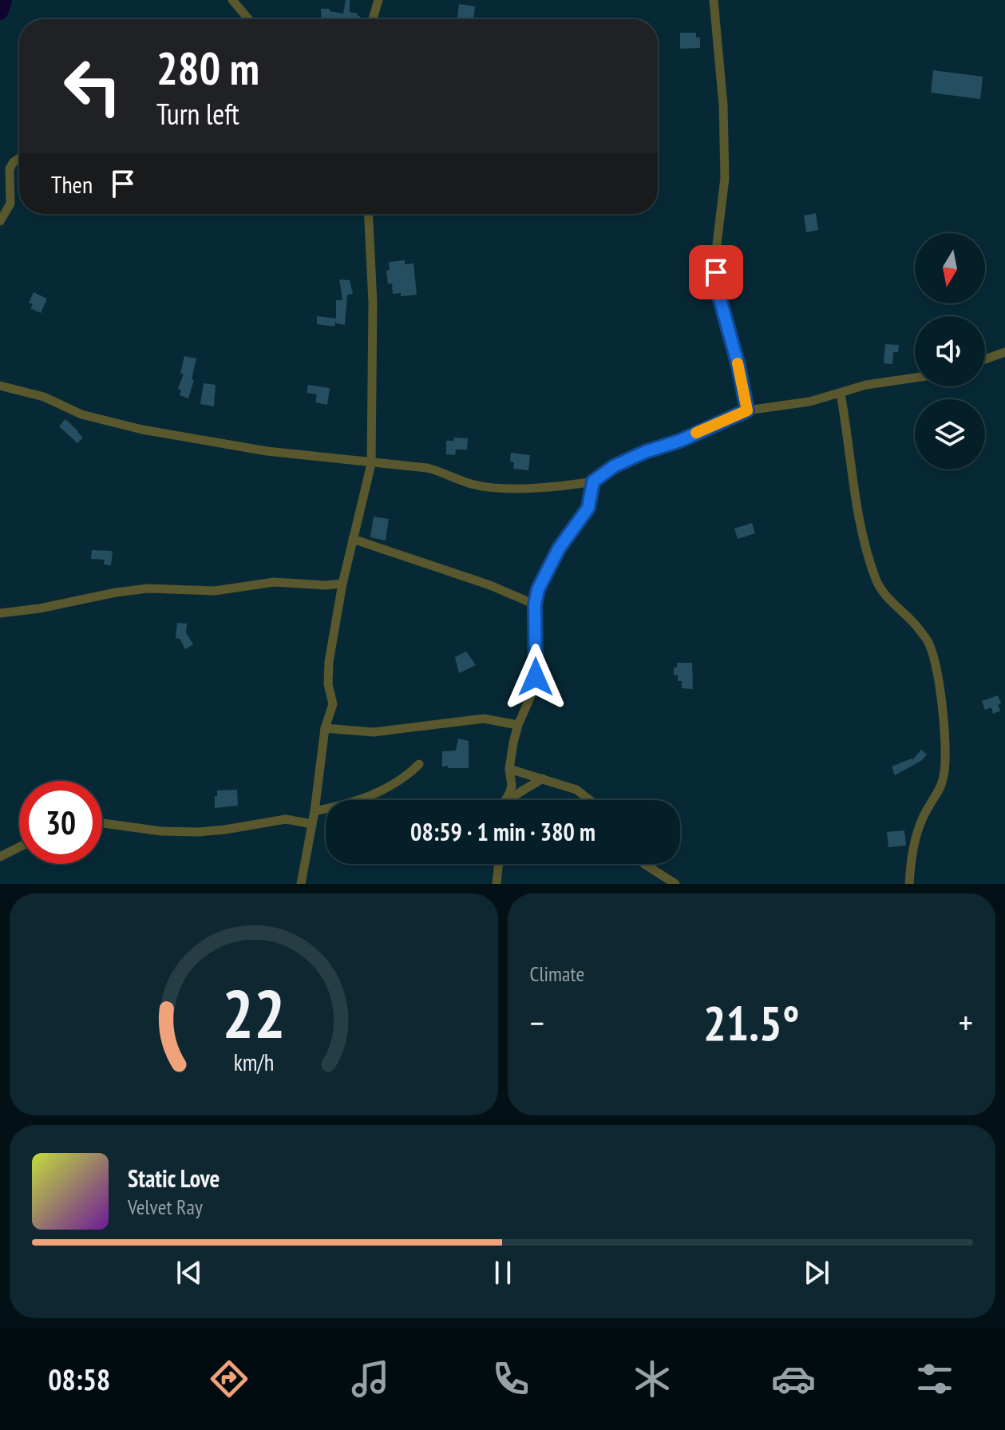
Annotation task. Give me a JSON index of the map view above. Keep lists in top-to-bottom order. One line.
{"north":"bottom","page":{"turn":["280 m","Turn left"],"then":"Then","limit":"30","trip":"08:59 · 1 min · 380 m","tile":"Climate","heat":["−","21.5°","+"],"song":["Static Love","Velvet Ray"],"tabs":"08:58","gauge":["22","km/h"]}}
